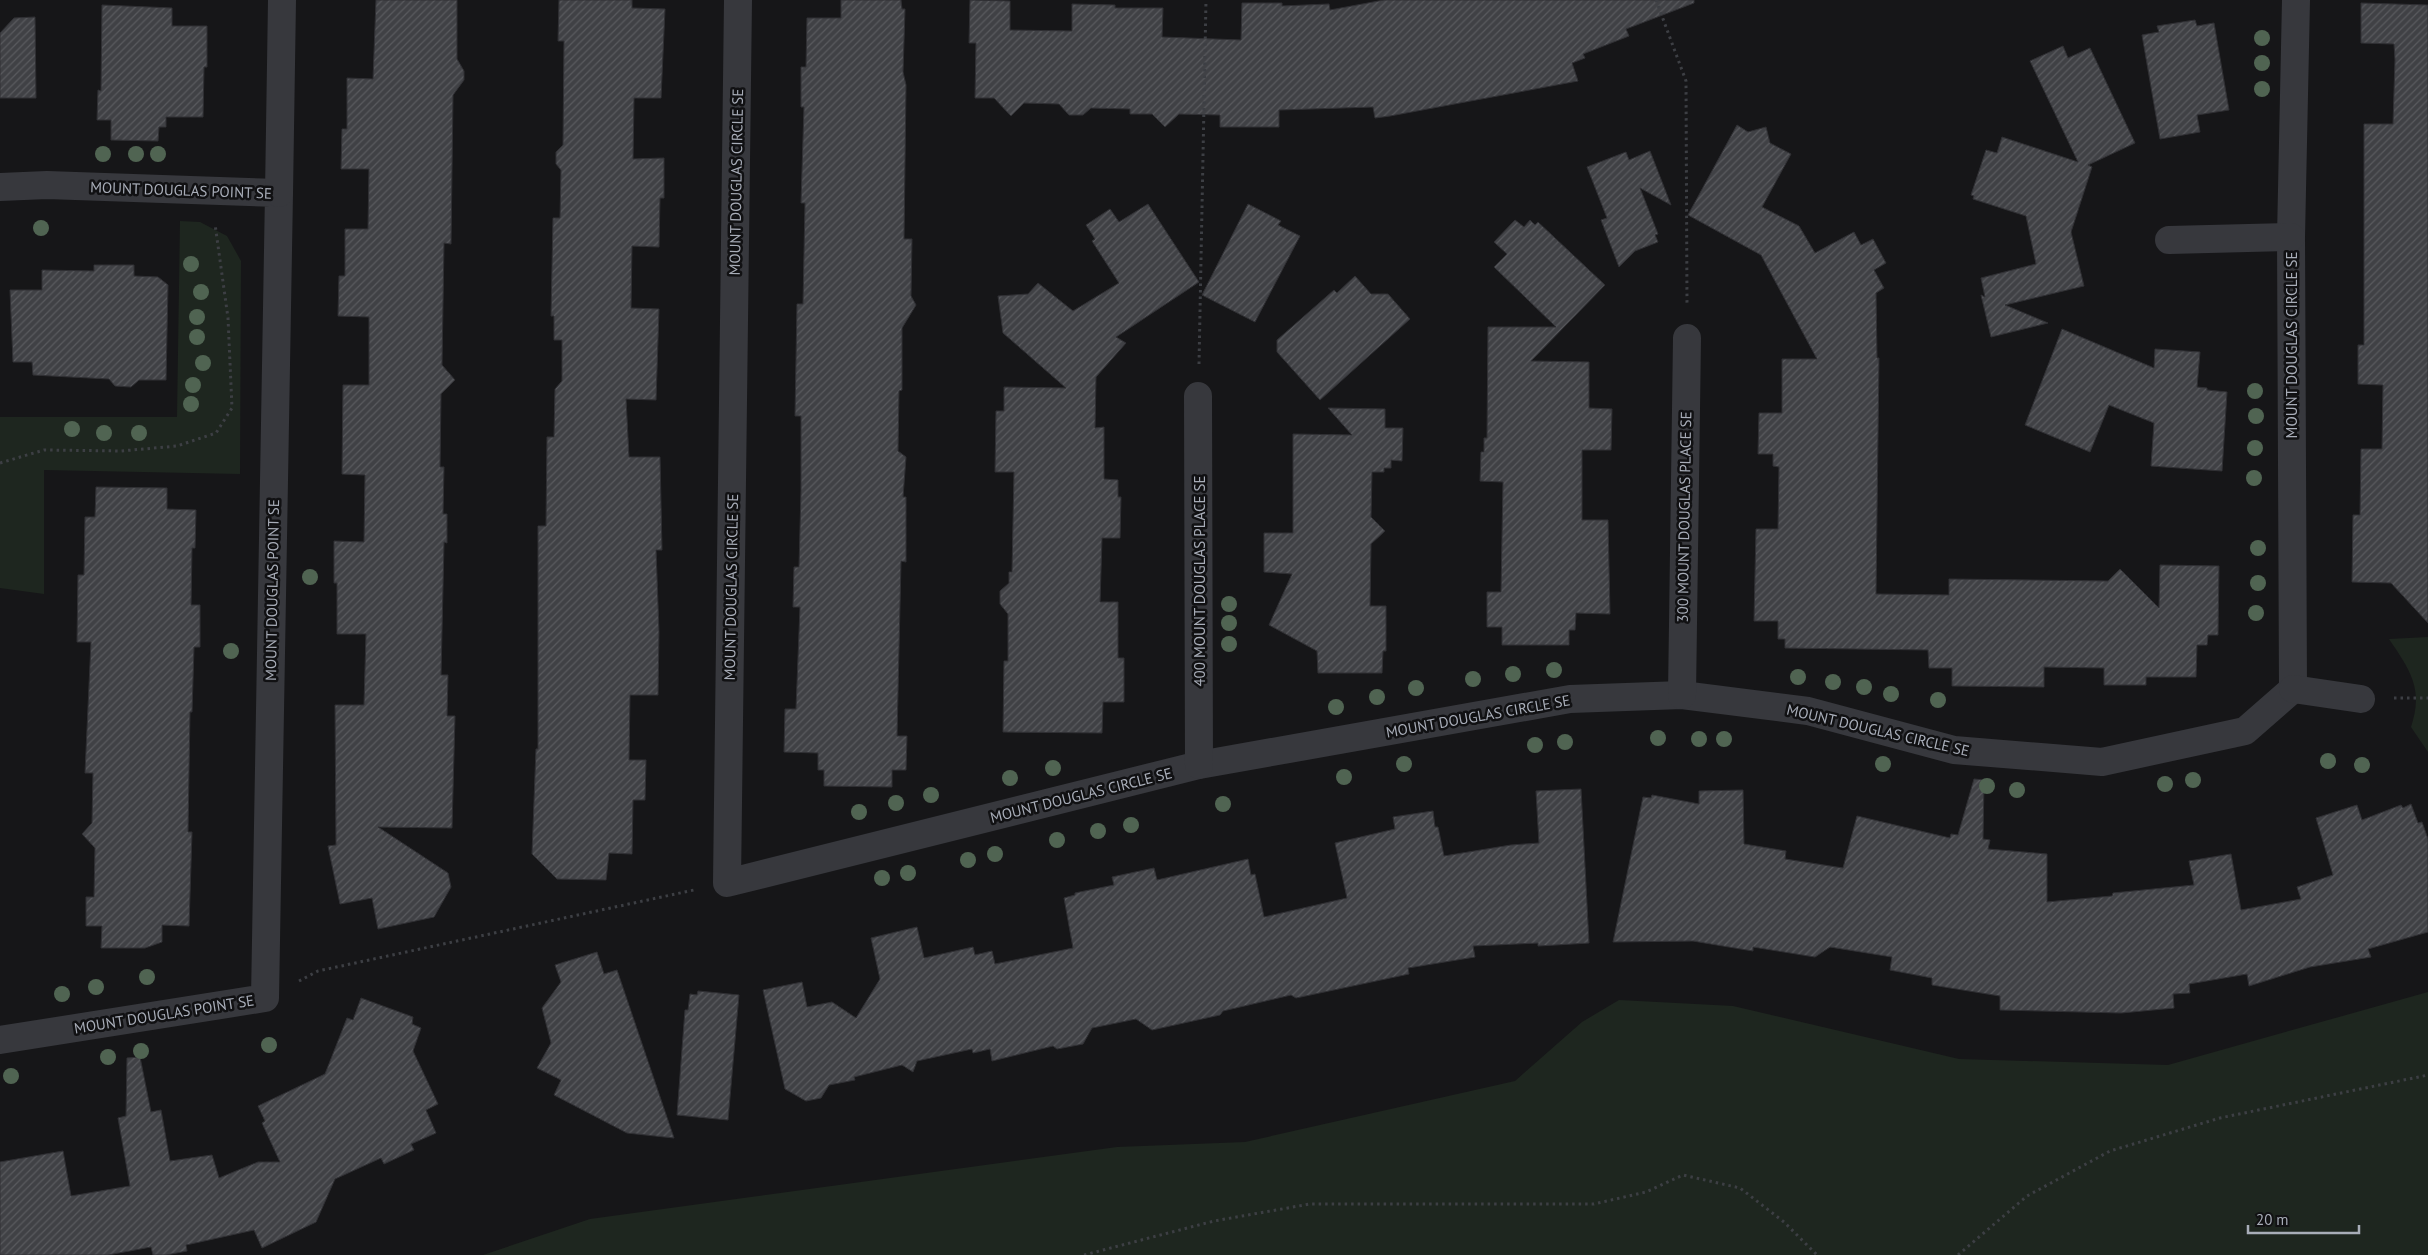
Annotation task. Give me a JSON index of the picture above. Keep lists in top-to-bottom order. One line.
{"streets":{"street":["MOUNT DOUGLAS CIRCLE SE","MOUNT DOUGLAS POINT SE","300 MOUNT DOUGLAS PLACE SE","400 MOUNT DOUGLAS PLACE SE"]},"crossings":[["MOUNT DOUGLAS CIRCLE SE","300 MOUNT DOUGLAS PLACE SE"],["MOUNT DOUGLAS CIRCLE SE","400 MOUNT DOUGLAS PLACE SE"]],"scale_bar":"20 m"}
